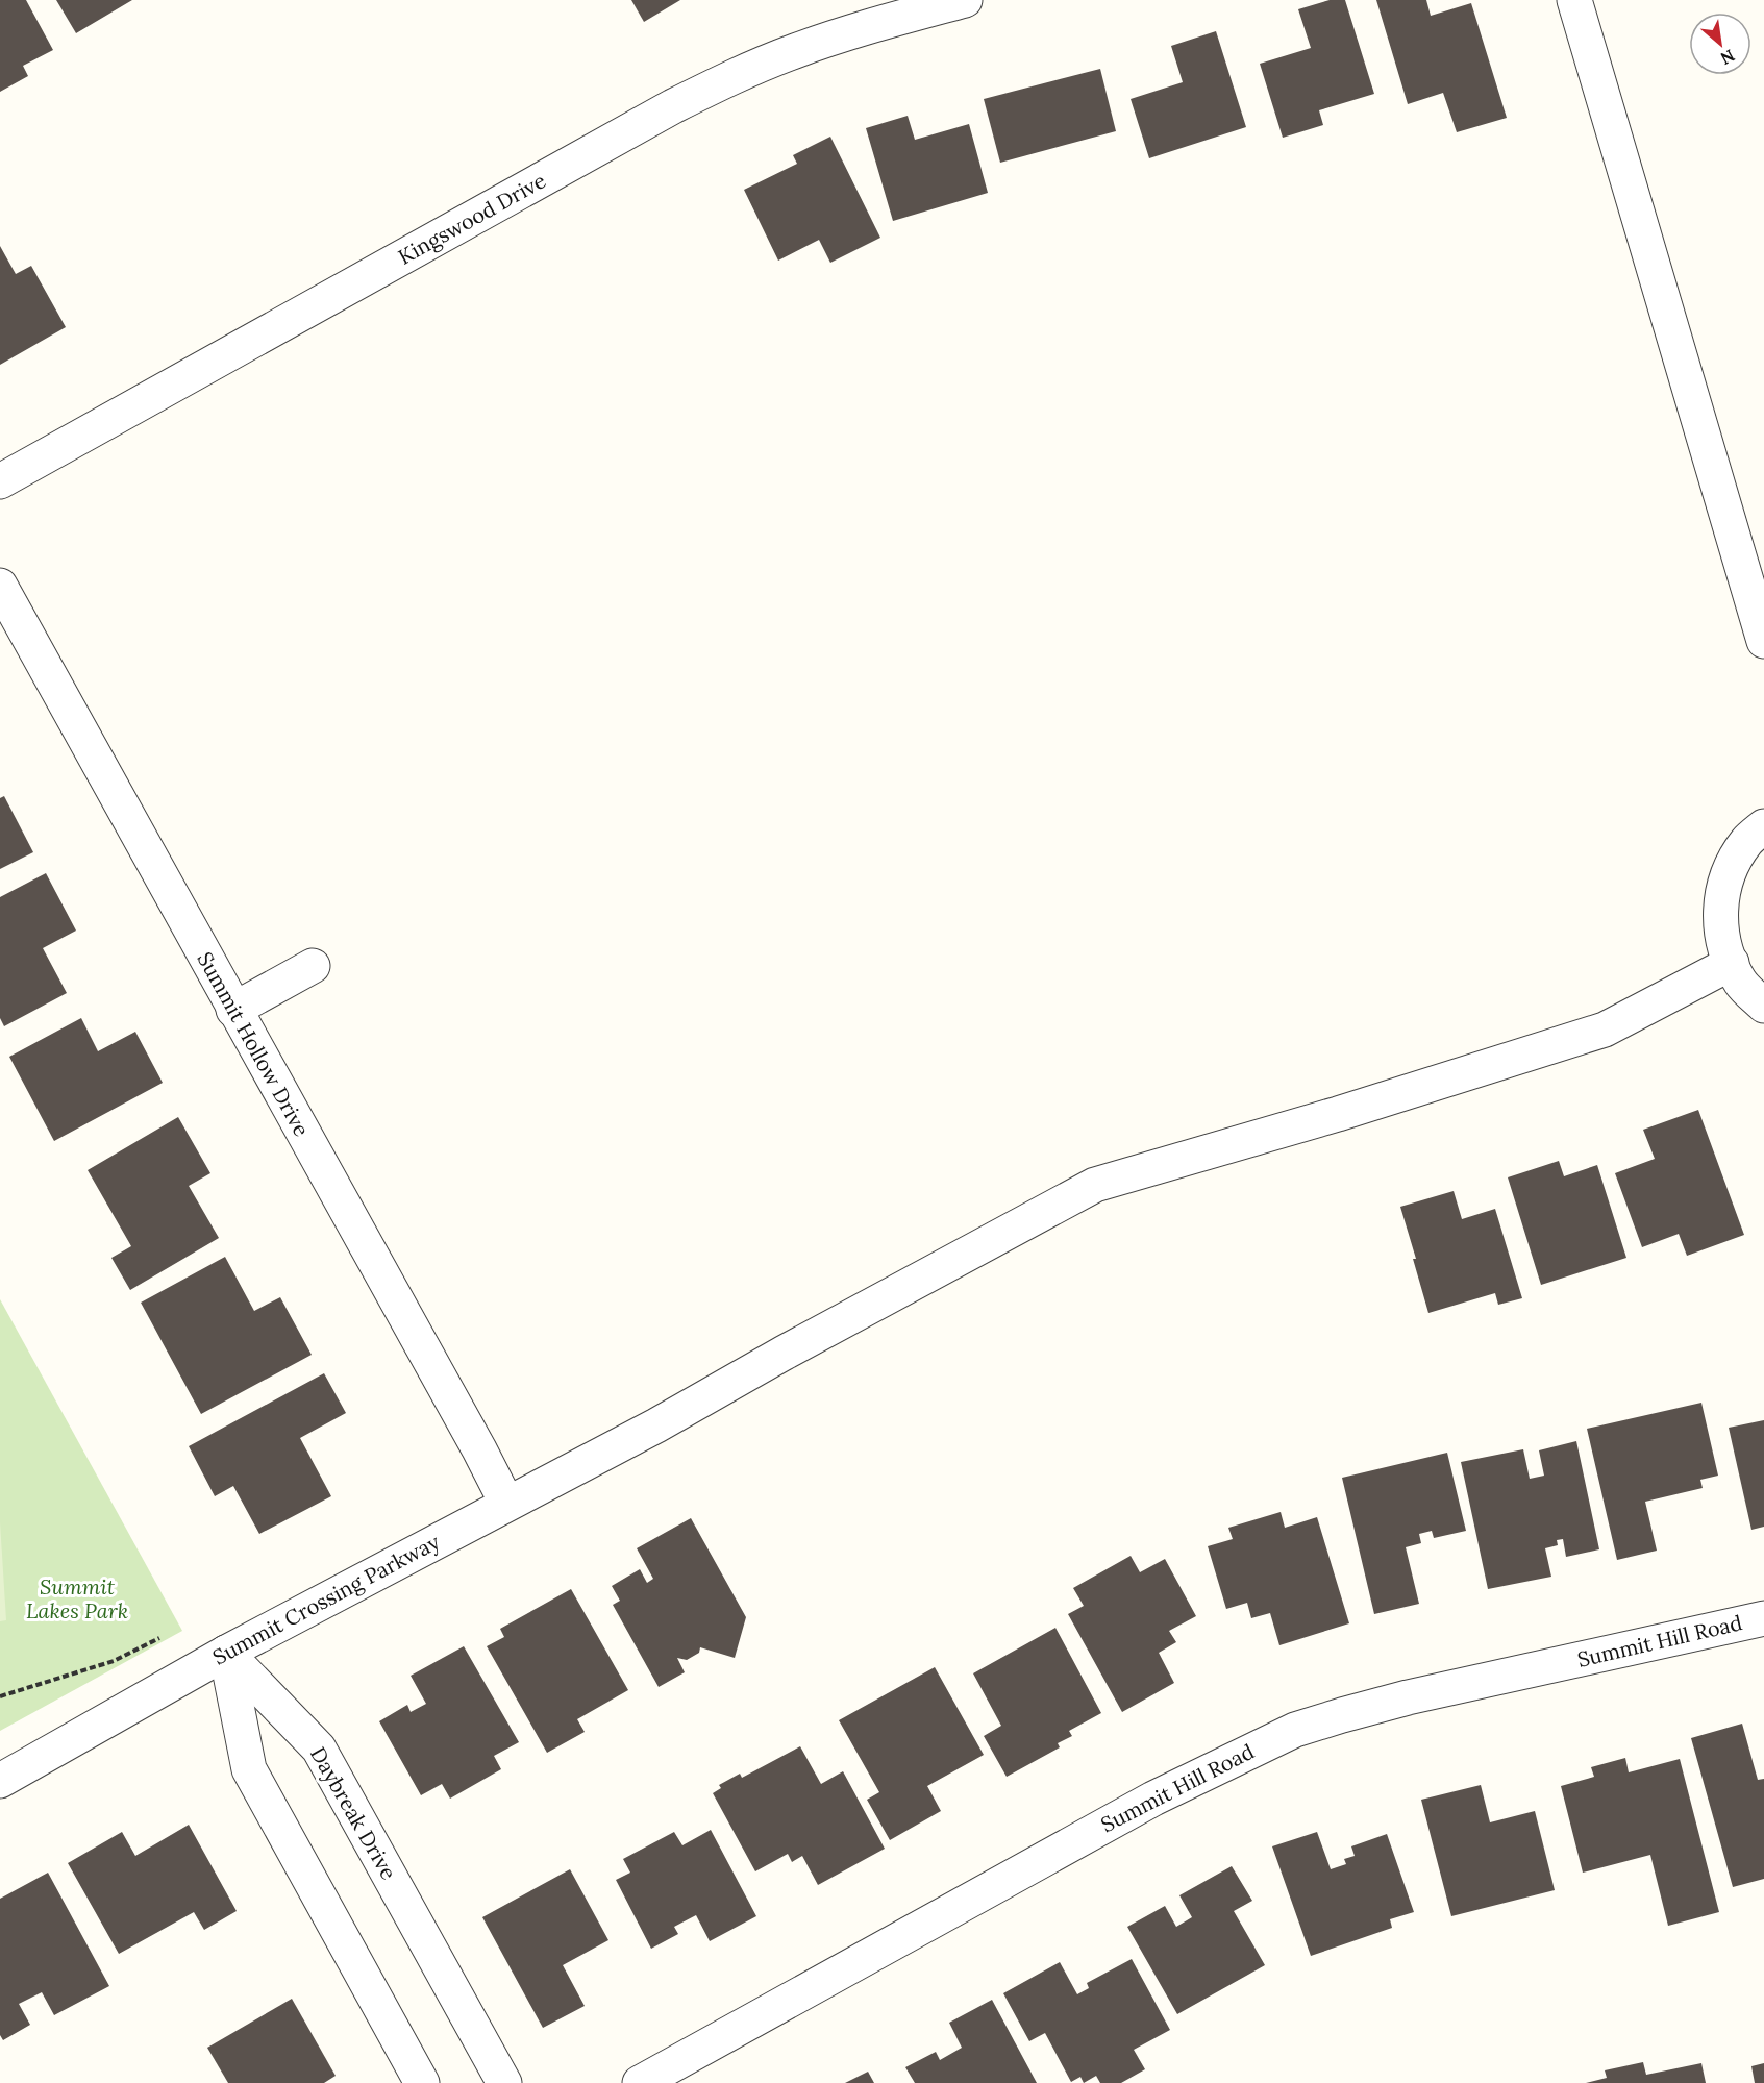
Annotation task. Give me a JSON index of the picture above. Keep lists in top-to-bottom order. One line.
{"streets":{"street":["Kingswood Drive","Summit Hollow Drive","Summit Crossing Parkway","Summit Hill Road","Daybreak Drive"]},"crossings":[["Summit Hollow Drive","Summit Crossing Parkway"],["Summit Crossing Parkway","Daybreak Drive"]],"parks":["Summit Lakes Park"],"north":"bottom right"}
